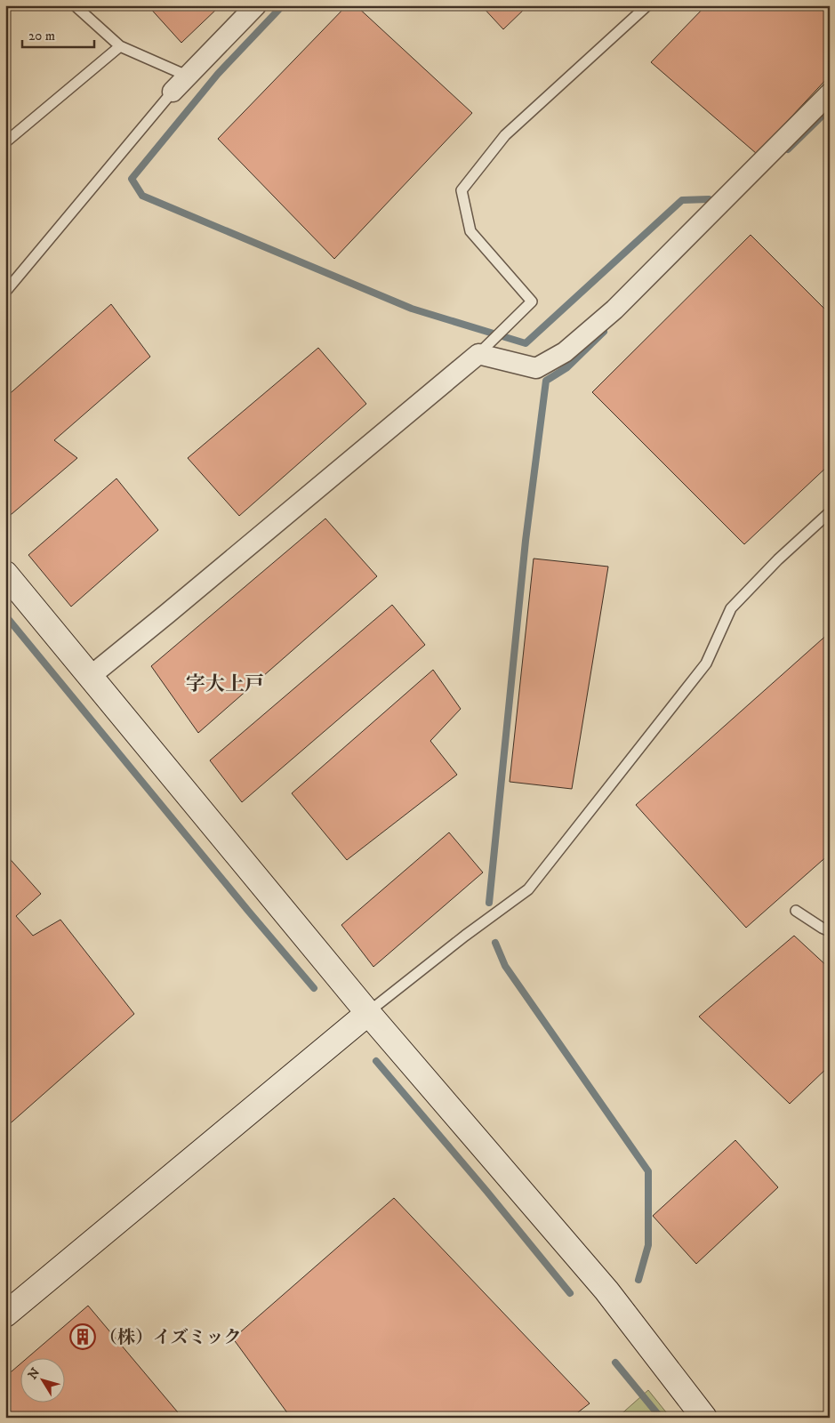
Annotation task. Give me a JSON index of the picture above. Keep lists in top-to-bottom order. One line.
{"districts":["字大上戸"],"places":{"building":["（株）イズミック"]},"scale_bar":"20 m","north":"top left"}
